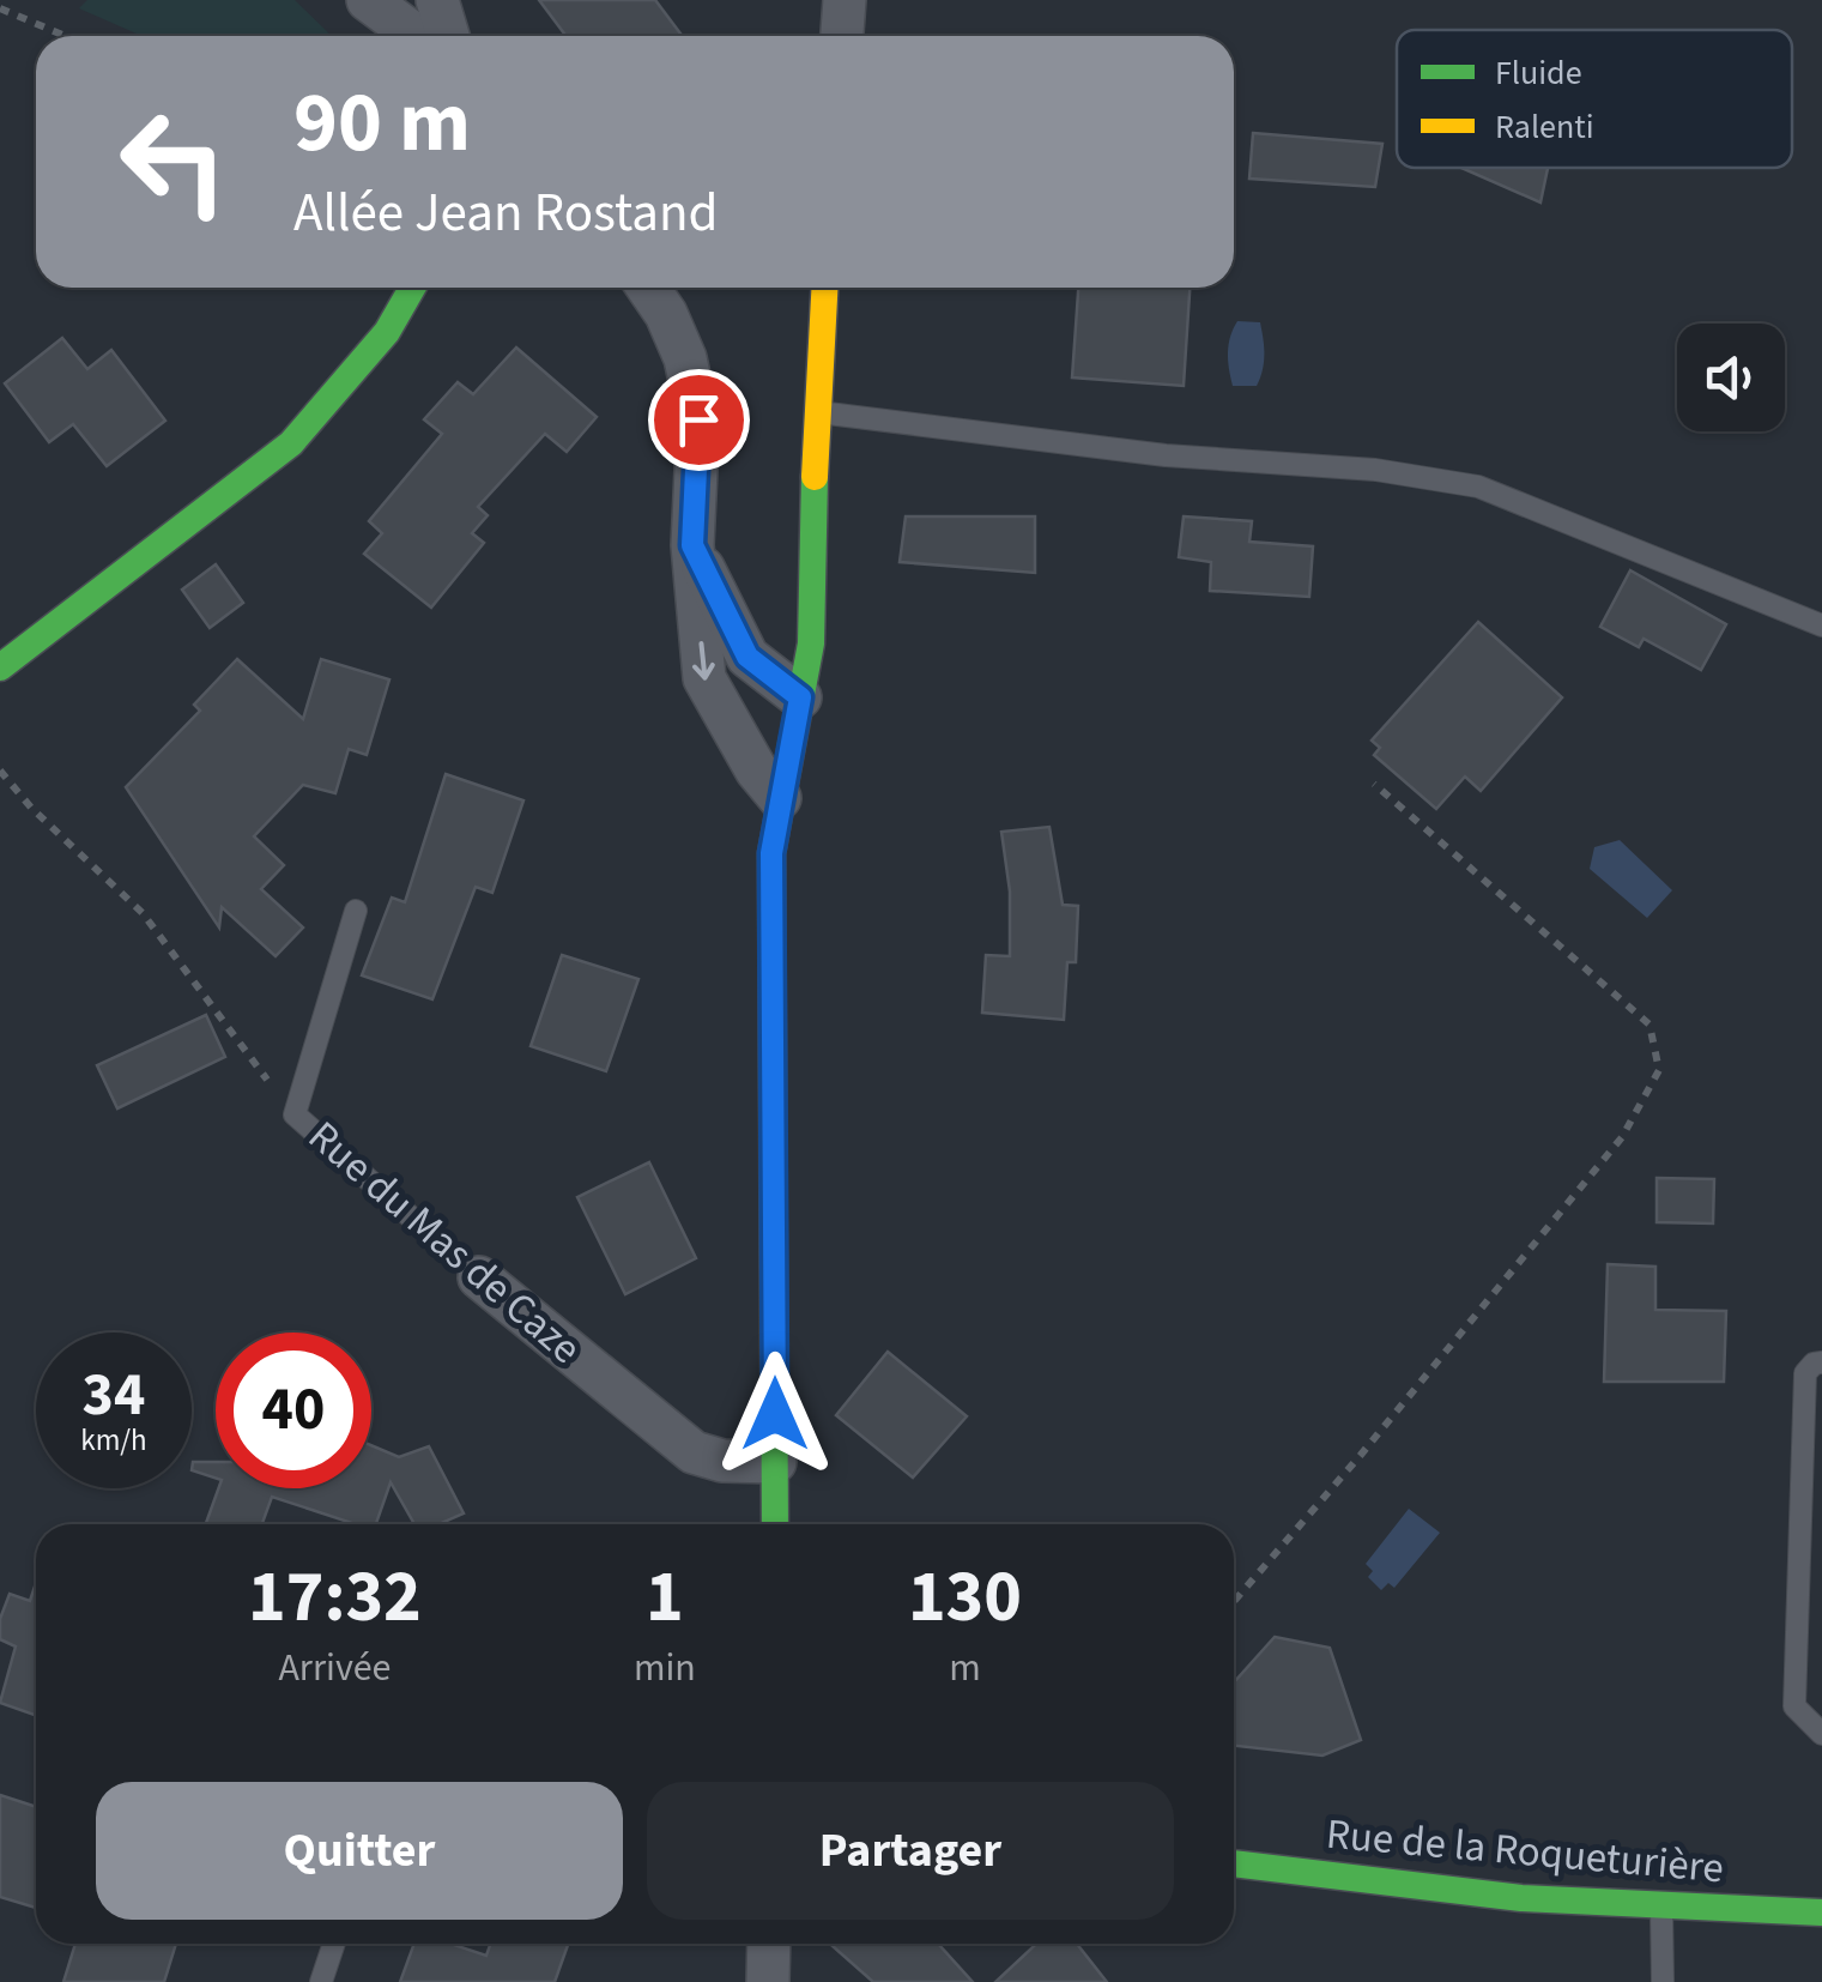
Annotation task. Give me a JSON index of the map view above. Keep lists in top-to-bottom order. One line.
{"streets":{"street":["Rue du Mas de Caze","Rue de la Roqueturière"]},"legend":["Fluide","Ralenti"],"page":{"turn":["90 m","Allée Jean Rostand"],"speed":"34 km/h","limit":"40","eta":["17:32","Arrivée","1","min","130","m"],"buttons":["Quitter","Partager"]}}
